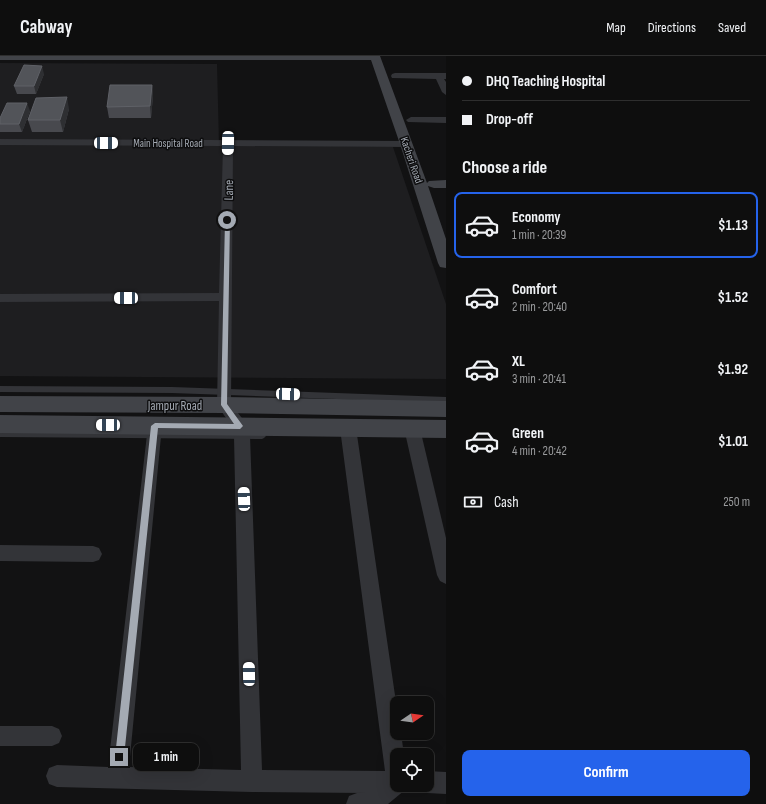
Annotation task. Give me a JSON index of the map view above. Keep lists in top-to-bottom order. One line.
{"streets":{"main road":["Kacheri Road","Jampur Road"],"street":["Main Hospital Road","Lane"]},"crossings":[["Main Hospital Road","Kacheri Road"],["Main Hospital Road","Lane"],["Lane","Jampur Road"]],"north":"right","page":{"header":"Cabway","nav":["Map","Directions","Saved"],"banner":["DHQ Teaching Hospital","Drop-off"],"heading":"Choose a ride","list":[{"name":"Economy","note":"1 min · 20:39","value":"$1.13"},{"name":"Comfort","note":"2 min · 20:40","value":"$1.52"},{"name":"XL","note":"3 min · 20:41","value":"$1.92"},{"name":"Green","note":"4 min · 20:42","value":"$1.01"}],"pay":["Cash","250 m"],"buttons":"Confirm","bubble":"1 min"}}
